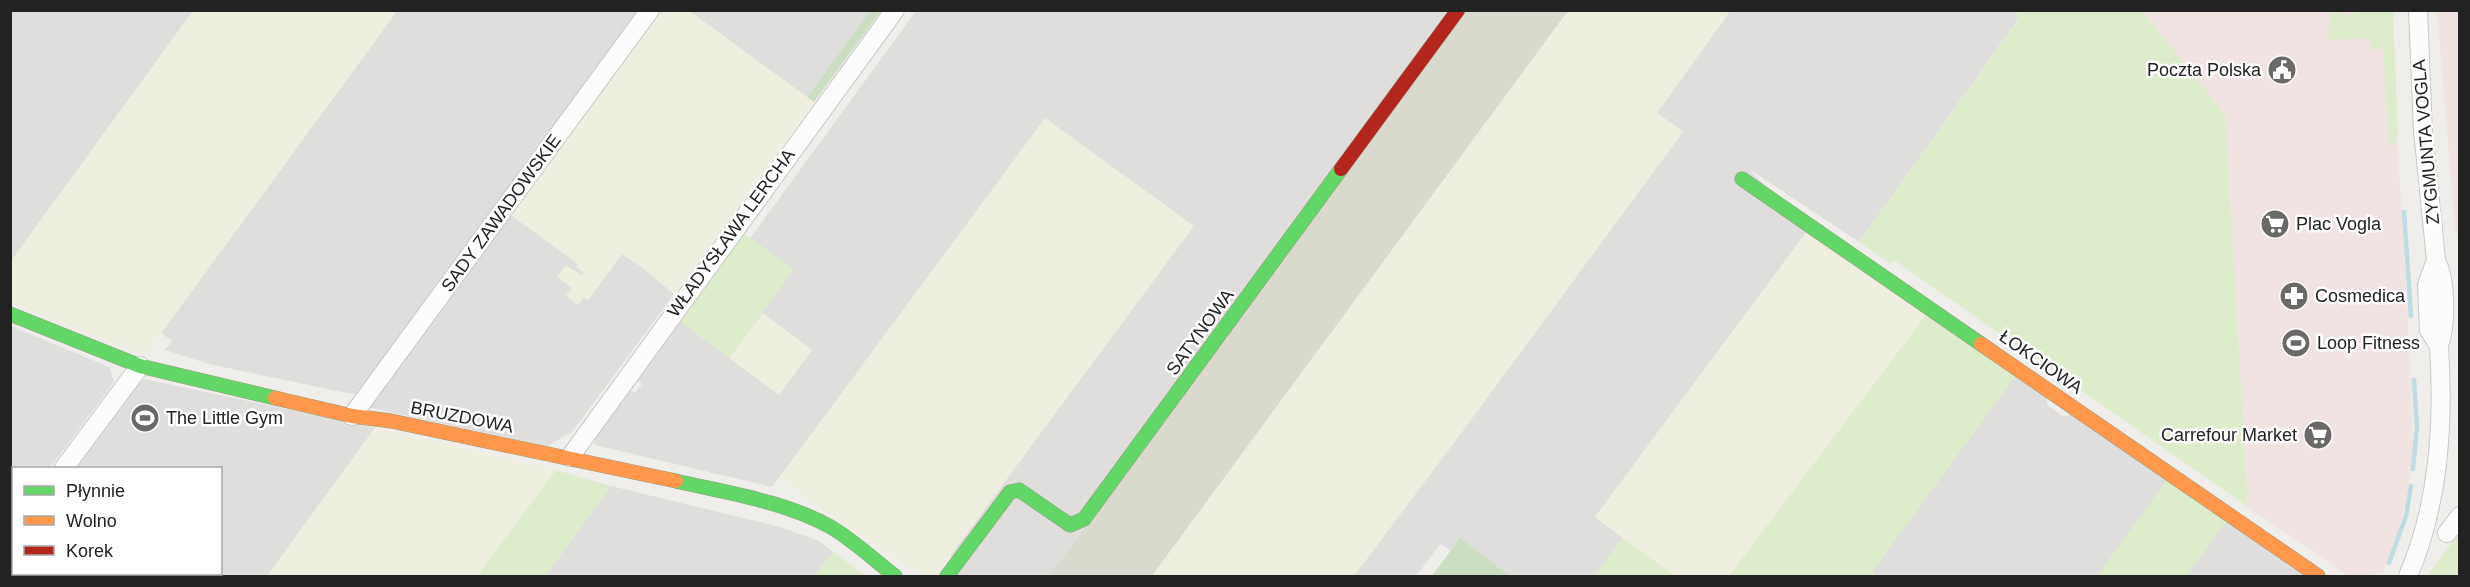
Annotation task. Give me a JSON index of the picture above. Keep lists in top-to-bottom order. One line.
{"streets":{"street":["ZYGMUNTA VOGLA","SADY ZAWADOWSKIE","WŁADYSŁAWA LERCHA","SATYNOWA","ŁOKCIOWA","BRUZDOWA"]},"crossings":[["SADY ZAWADOWSKIE","BRUZDOWA"],["WŁADYSŁAWA LERCHA","BRUZDOWA"]],"places":{"public building":["Poczta Polska"],"supermarket":["Plac Vogla","Carrefour Market"],"pharmacy":["Cosmedica"],"sports":["Loop Fitness","The Little Gym"]},"legend":["Płynnie","Wolno","Korek"]}
